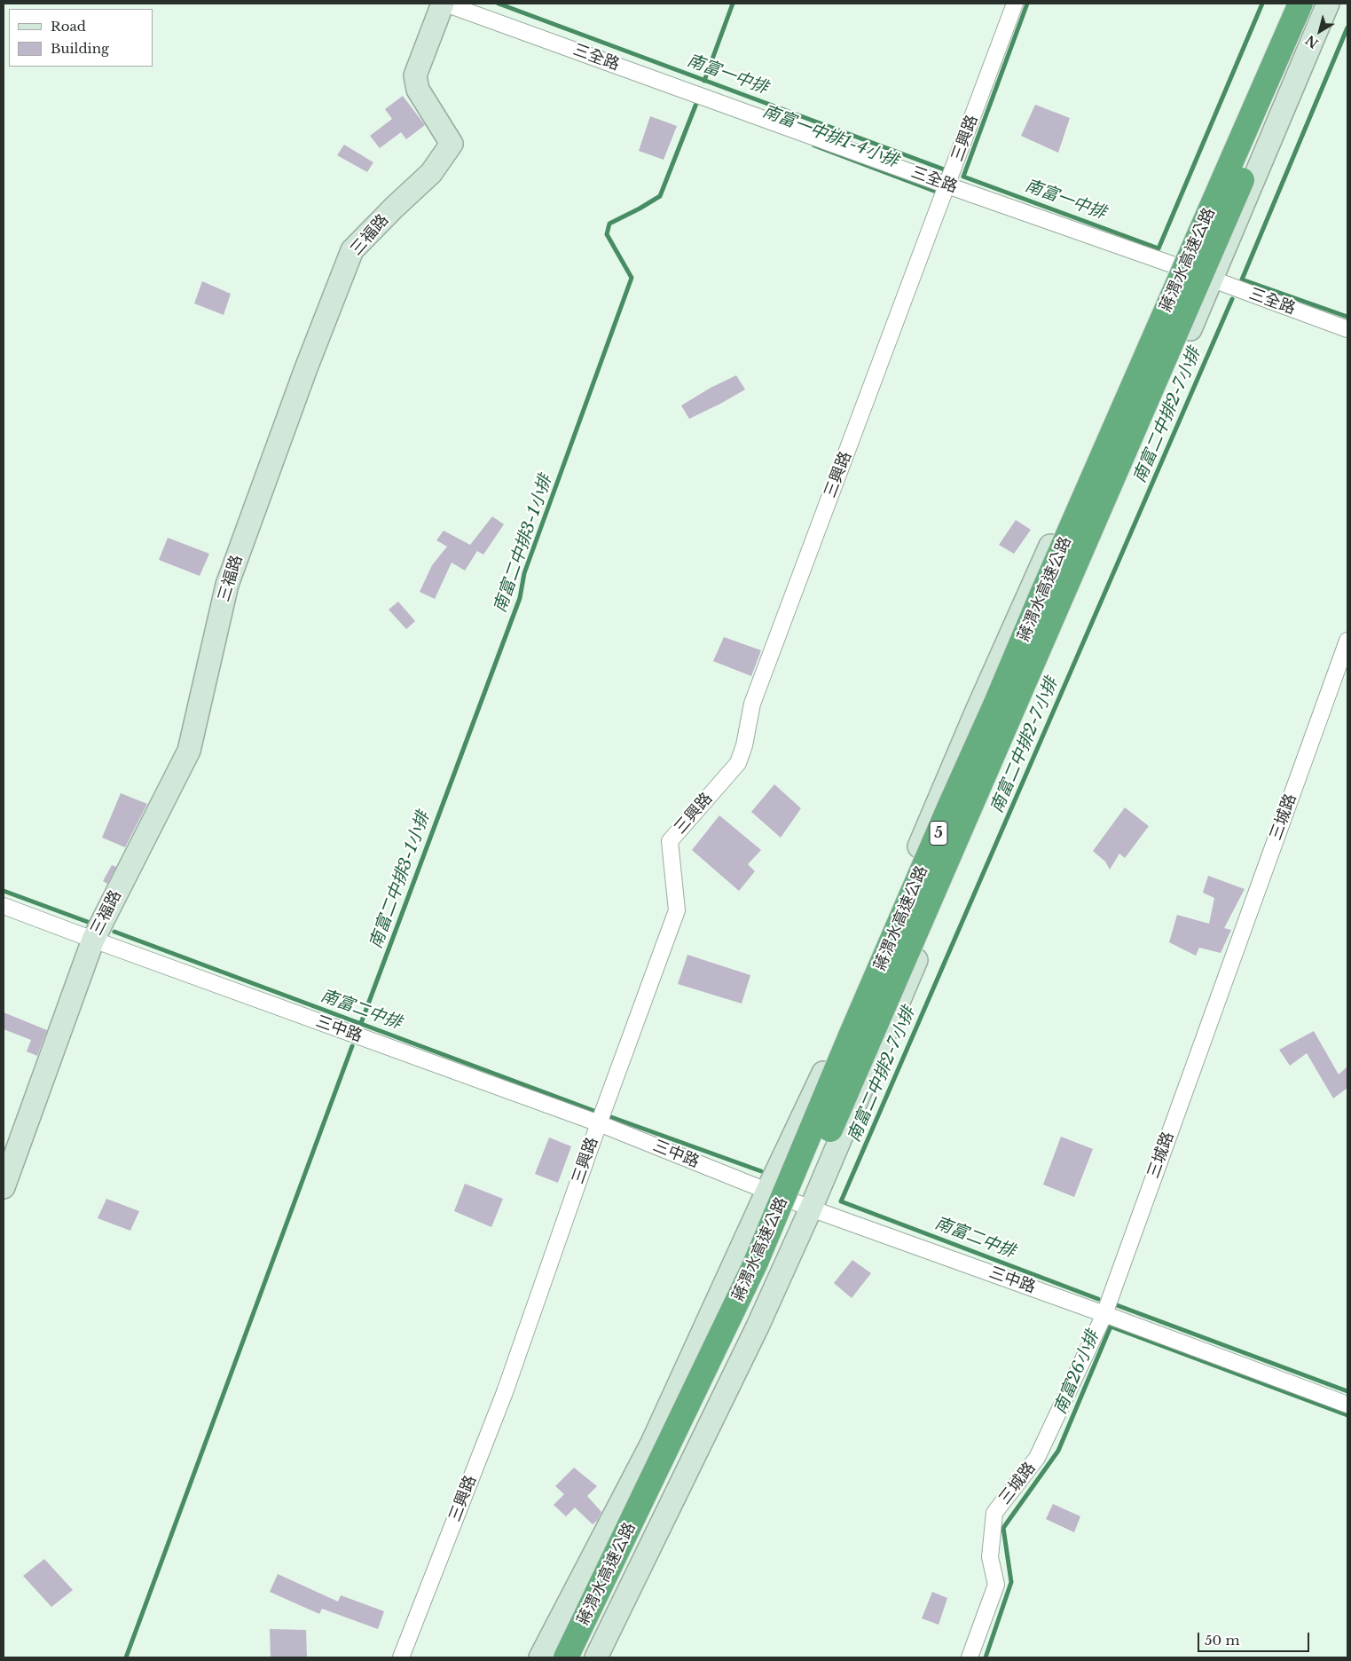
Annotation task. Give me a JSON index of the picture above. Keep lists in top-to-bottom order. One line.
{"streets":{"highway":["蔣渭水高速公路","5"],"main road":["三福路"],"street":["三全路","三興路","三城路","三中路"]},"crossings":[["三全路","三興路"],["三全路","三福路"],["三興路","三中路"],["三福路","三中路"],["三城路","三中路"]],"water":["南富一中排","南富一中排1-4小排","南富二中排2-7小排","南富二中排3-1小排","南富二中排","南富26小排"],"legend":["Road","Building"],"scale_bar":"50 m","north":"bottom left"}
